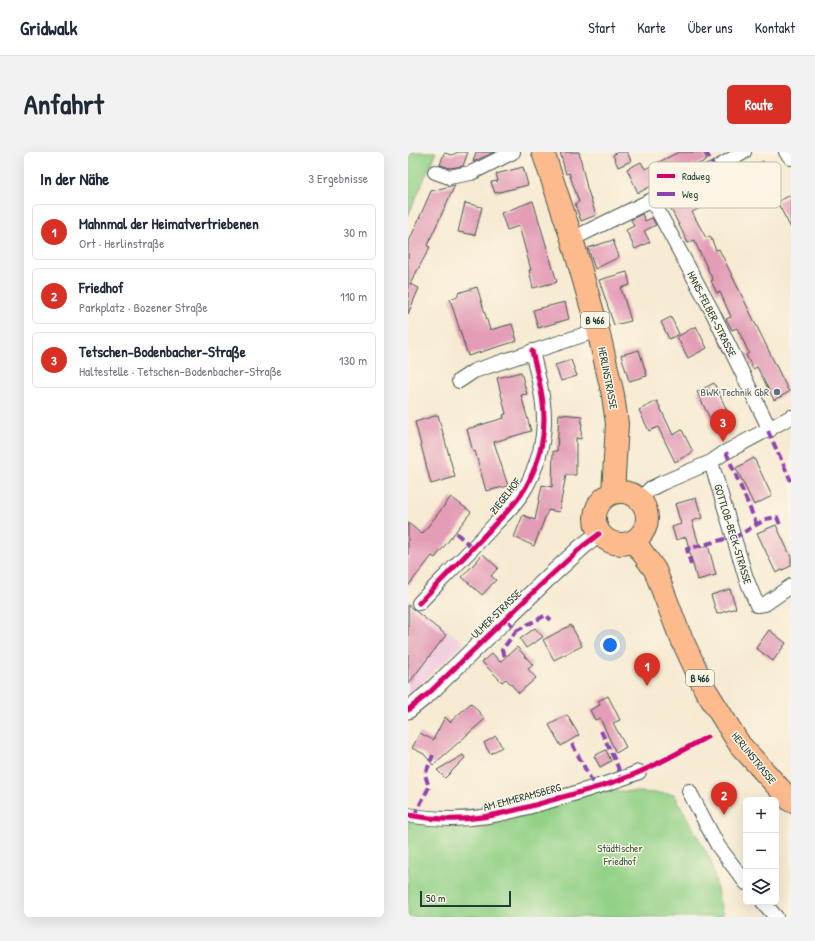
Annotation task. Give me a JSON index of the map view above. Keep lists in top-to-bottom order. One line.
{"streets":{"main road":["B 466","HERLINSTRASSE"],"street":["HANS-FELBER-STRASSE","ZIEGELHOF","GOTTLOB-BECK-STRASSE","ULMER STRASSE","AM EMMERAMSBERG"]},"crossings":[["HERLINSTRASSE","ULMER STRASSE"]],"parks":["Städtischer Friedhof"],"places":["BWK Technik GbR"],"legend":["Radweg","Weg"],"scale_bar":"50 m","page":{"header":"Gridwalk","nav":["Start","Karte","Über uns","Kontakt"],"title":"Anfahrt","buttons":"Route","heading":["In der Nähe","3 Ergebnisse"],"list":[{"mark":"1","name":"Mahnmal der Heimatvertriebenen","note":"Ort · Herlinstraße","value":"30 m"},{"mark":"2","name":"Friedhof","note":"Parkplatz · Bozener Straße","value":"110 m"},{"mark":"3","name":"Tetschen-Bodenbacher-Straße","note":"Haltestelle · Tetschen-Bodenbacher-Straße","value":"130 m"}],"pins":["3","1","2"],"map_buttons":["+","−"],"scale":"50 m"}}
